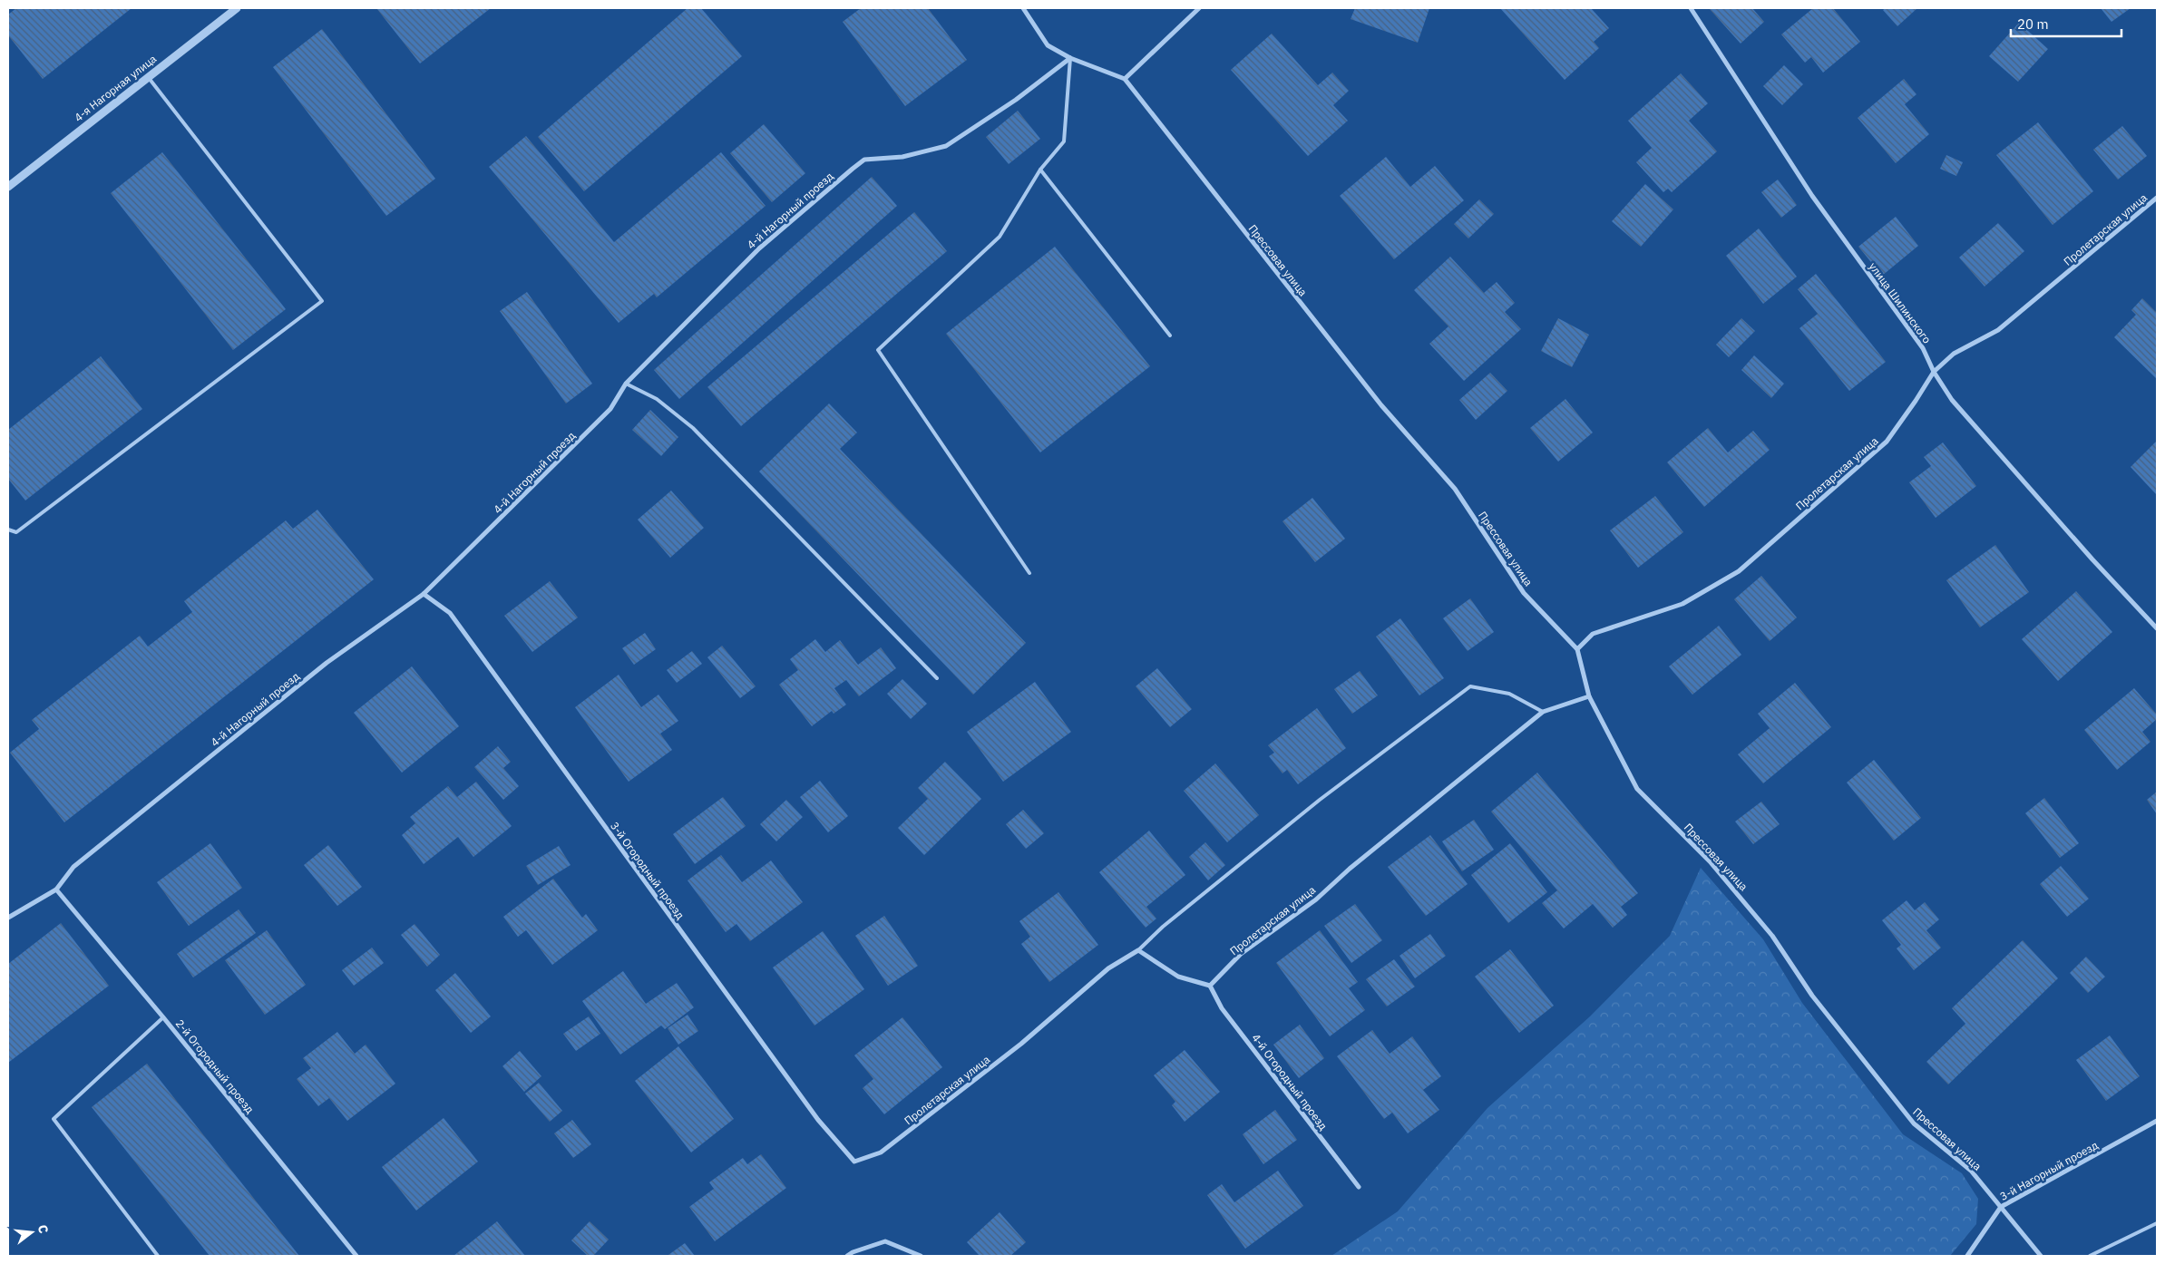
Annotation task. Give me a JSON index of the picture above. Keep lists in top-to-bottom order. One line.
{"streets":{"street":["4-я Нагорная улица","4-й Нагорный проезд","Пролетарская улица","Прессовая улица","улица Шилинского","3-й Огородный проезд","2-й Огородный проезд","4-й Огородный проезд","3-й Нагорный проезд"]},"crossings":[["4-й Нагорный проезд","3-й Огородный проезд"],["4-й Нагорный проезд","2-й Огородный проезд"],["Пролетарская улица","Прессовая улица"],["Пролетарская улица","улица Шилинского"],["Пролетарская улица","3-й Огородный проезд"],["Пролетарская улица","4-й Огородный проезд"],["Прессовая улица","3-й Нагорный проезд"]],"scale_bar":"20 m","north":"right"}
